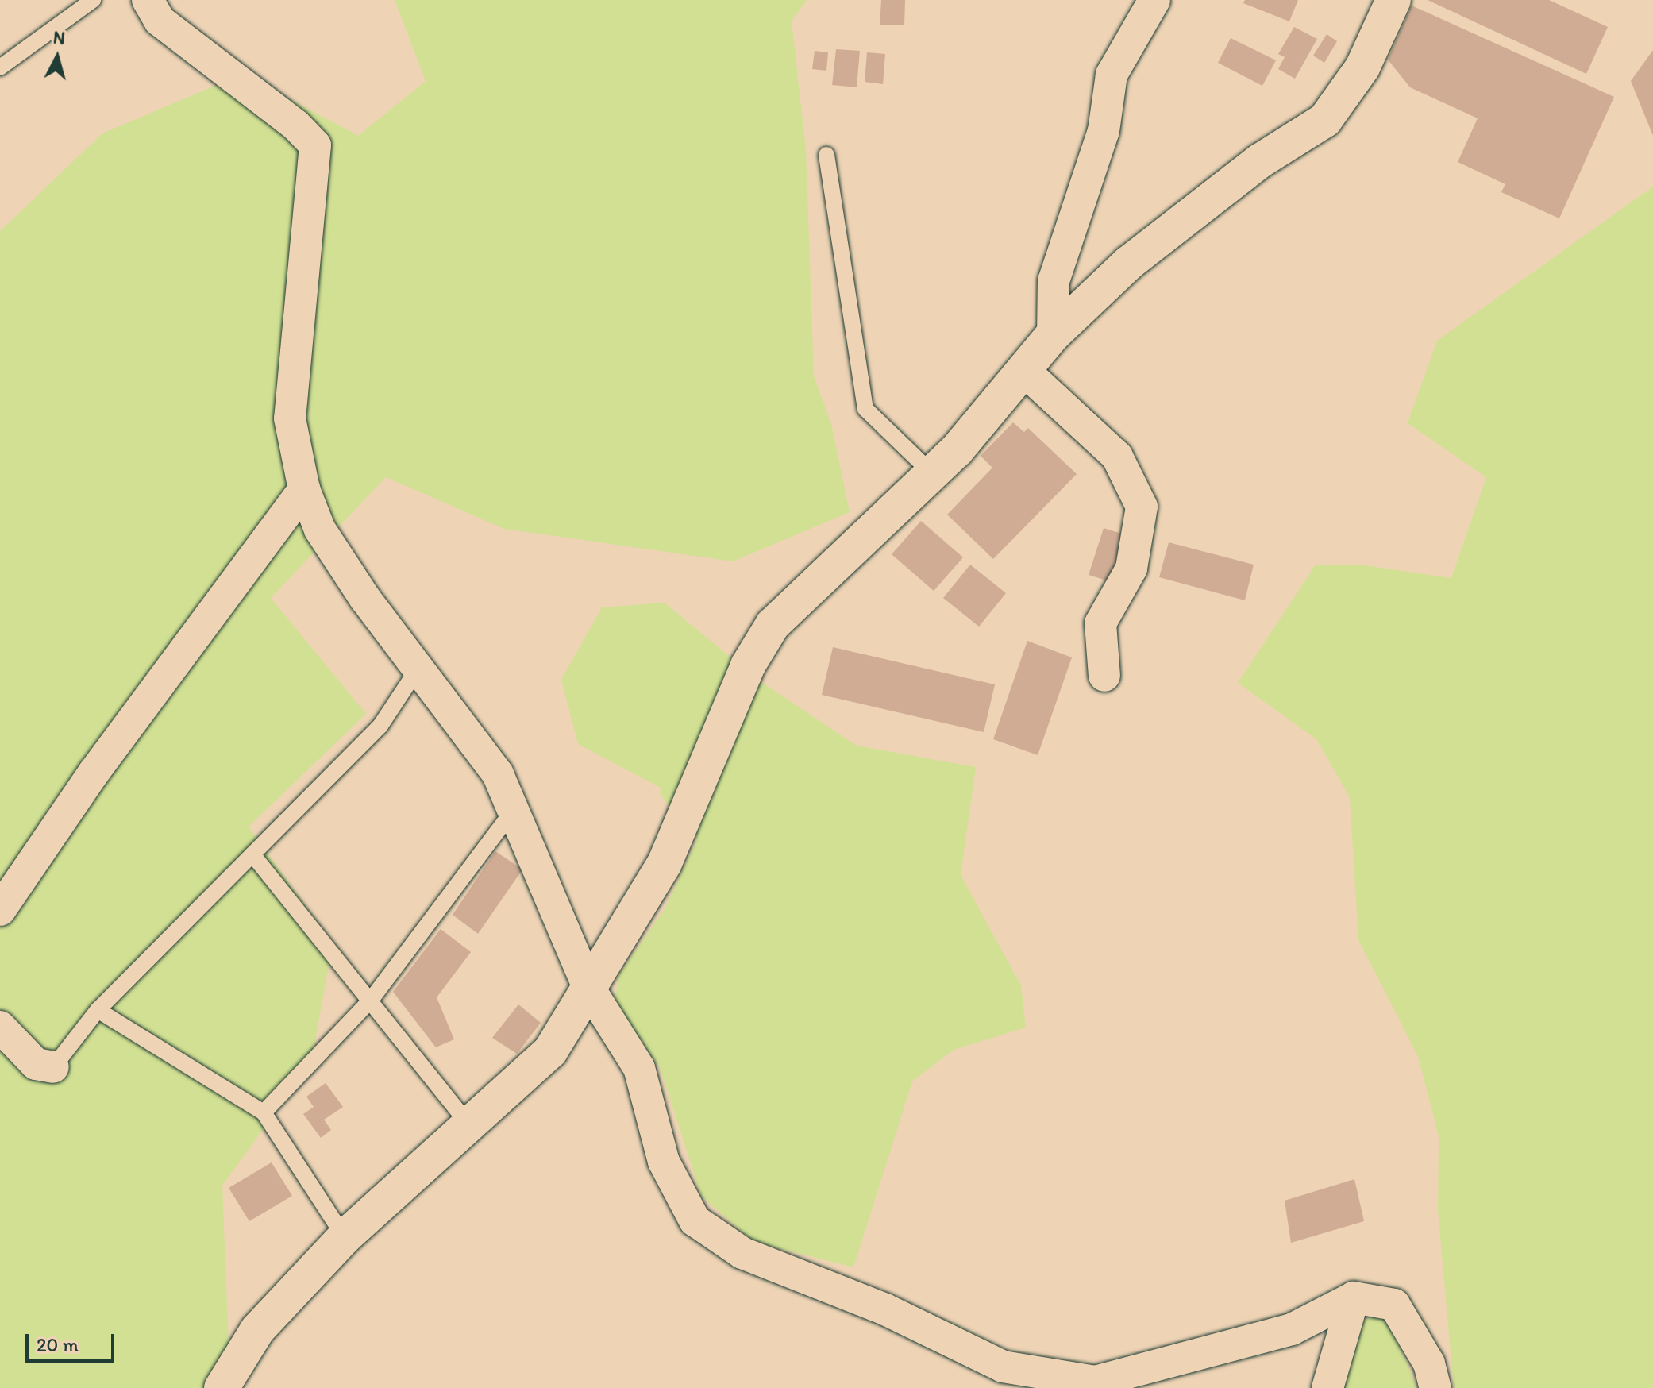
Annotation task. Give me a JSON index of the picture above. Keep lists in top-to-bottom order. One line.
{"scale_bar":"20 m","north":"top"}
